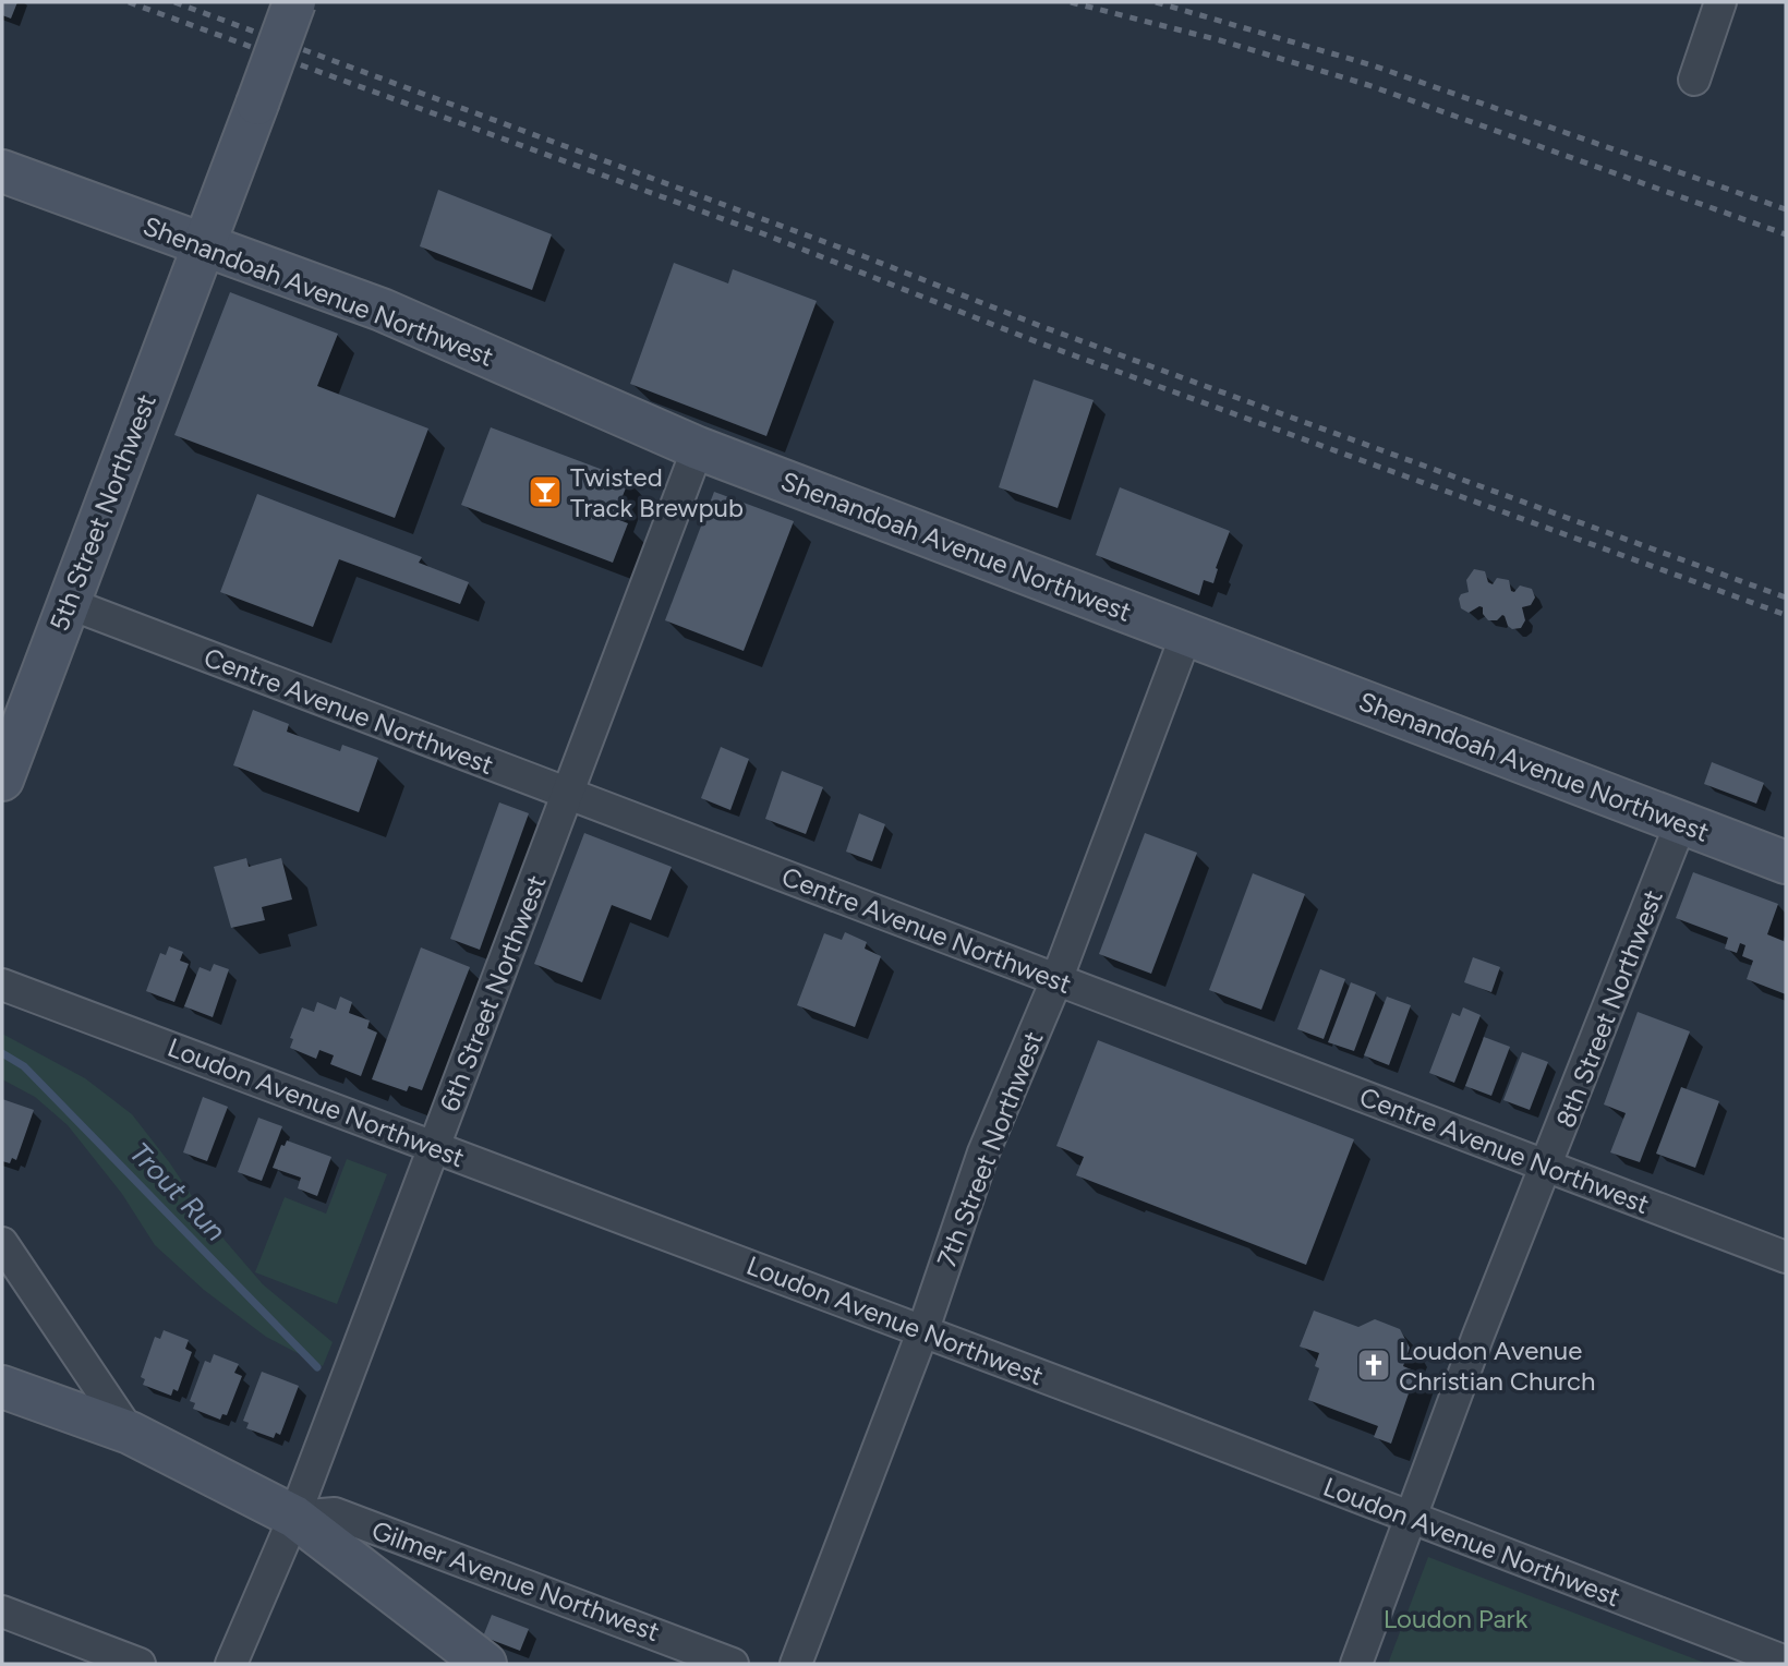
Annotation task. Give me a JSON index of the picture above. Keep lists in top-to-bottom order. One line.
{"streets":{"street":["Shenandoah Avenue Northwest","5th Street Northwest","Centre Avenue Northwest","6th Street Northwest","8th Street Northwest","Loudon Avenue Northwest","7th Street Northwest","Gilmer Avenue Northwest"]},"crossings":[["Shenandoah Avenue Northwest","5th Street Northwest"],["Shenandoah Avenue Northwest","6th Street Northwest"],["Shenandoah Avenue Northwest","8th Street Northwest"],["Shenandoah Avenue Northwest","7th Street Northwest"],["5th Street Northwest","Centre Avenue Northwest"],["Centre Avenue Northwest","6th Street Northwest"],["Centre Avenue Northwest","8th Street Northwest"],["Centre Avenue Northwest","7th Street Northwest"],["6th Street Northwest","Loudon Avenue Northwest"],["6th Street Northwest","Gilmer Avenue Northwest"],["8th Street Northwest","Loudon Avenue Northwest"],["Loudon Avenue Northwest","7th Street Northwest"]],"water":["Trout Run"],"parks":["Loudon Park"],"places":{"bar":["Twisted Track Brewpub"],"church":["Loudon Avenue Christian Church"]}}
